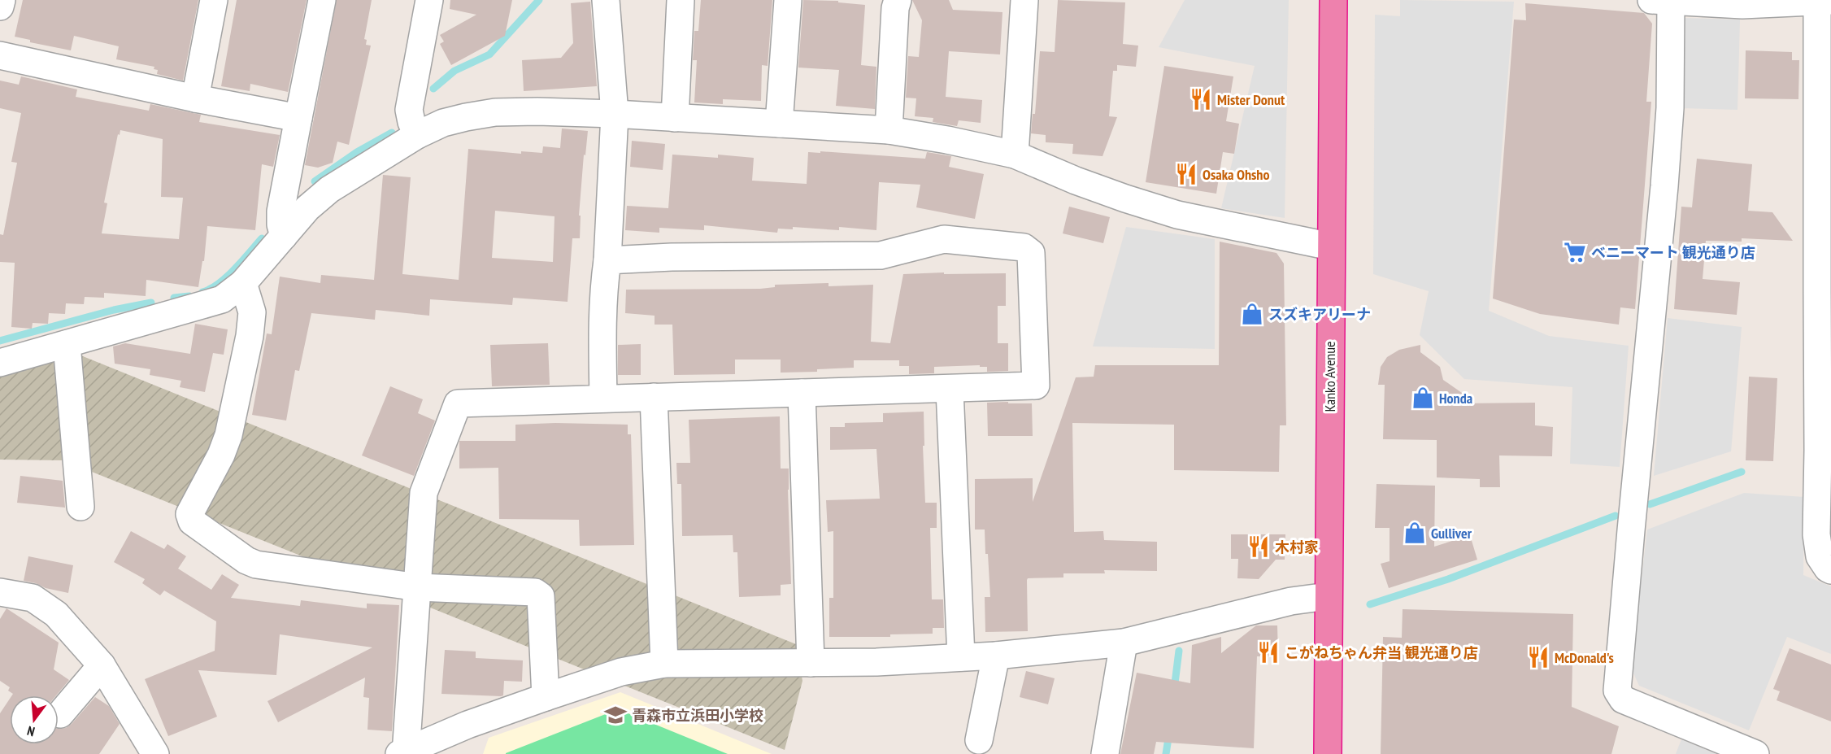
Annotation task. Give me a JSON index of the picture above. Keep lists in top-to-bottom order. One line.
{"streets":{"highway":["Kanko Avenue"]},"places":{"restaurant":["Mister Donut","Osaka Ohsho","木村家","こがねちゃん弁当 観光通り店","McDonald's"],"supermarket":["ベニーマート 観光通り店"],"shop":["スズキアリーナ","Honda","Gulliver"],"school or university":["青森市立浜田小学校"]},"north":"bottom"}
